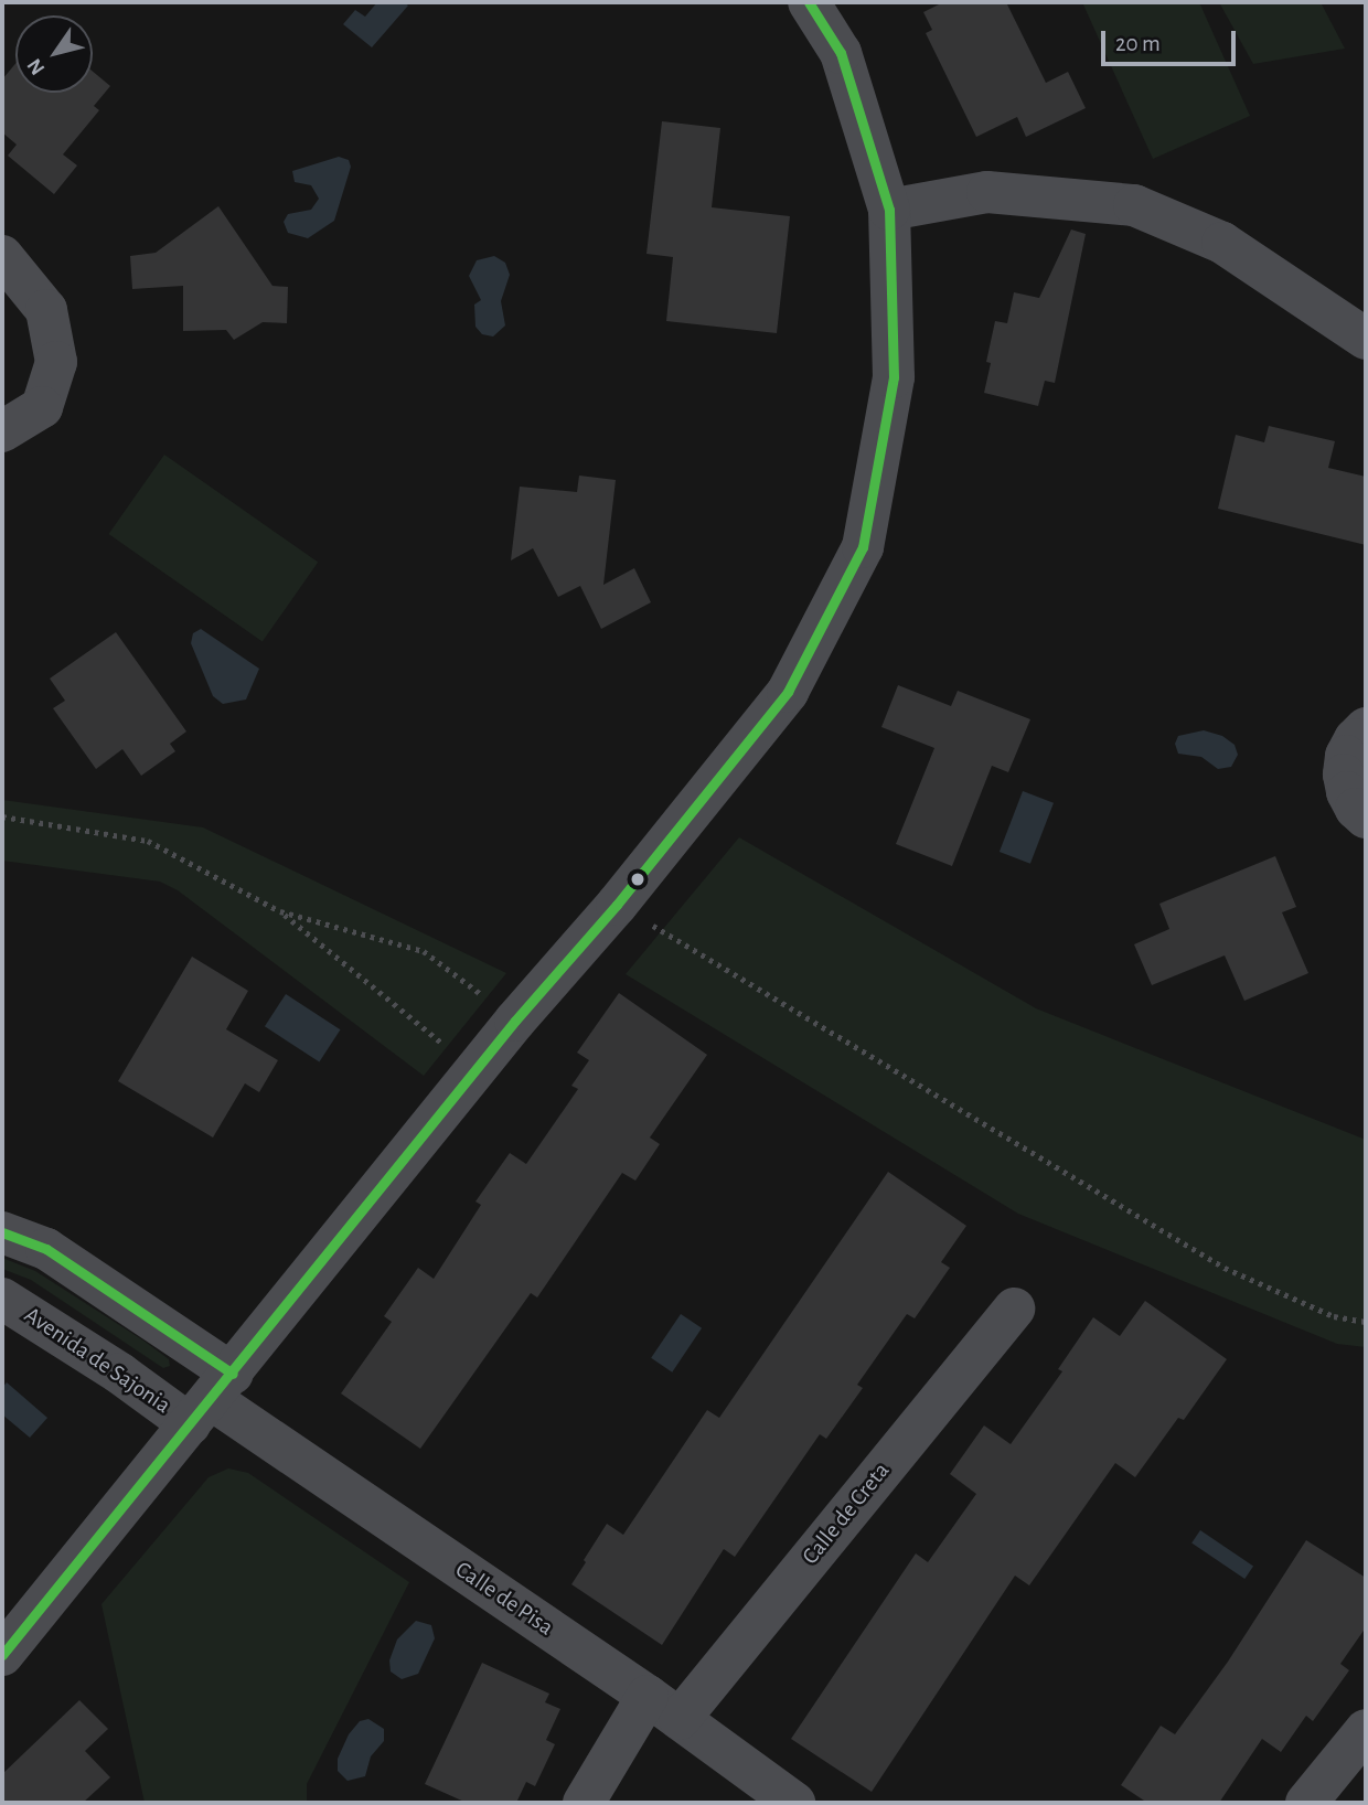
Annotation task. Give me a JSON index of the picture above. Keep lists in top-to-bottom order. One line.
{"streets":{"street":["Avenida de Sajonia","Calle de Creta","Calle de Pisa"]},"crossings":[["Avenida de Sajonia","Calle de Pisa"],["Calle de Creta","Calle de Pisa"]],"scale_bar":"20 m","north":"bottom left"}
